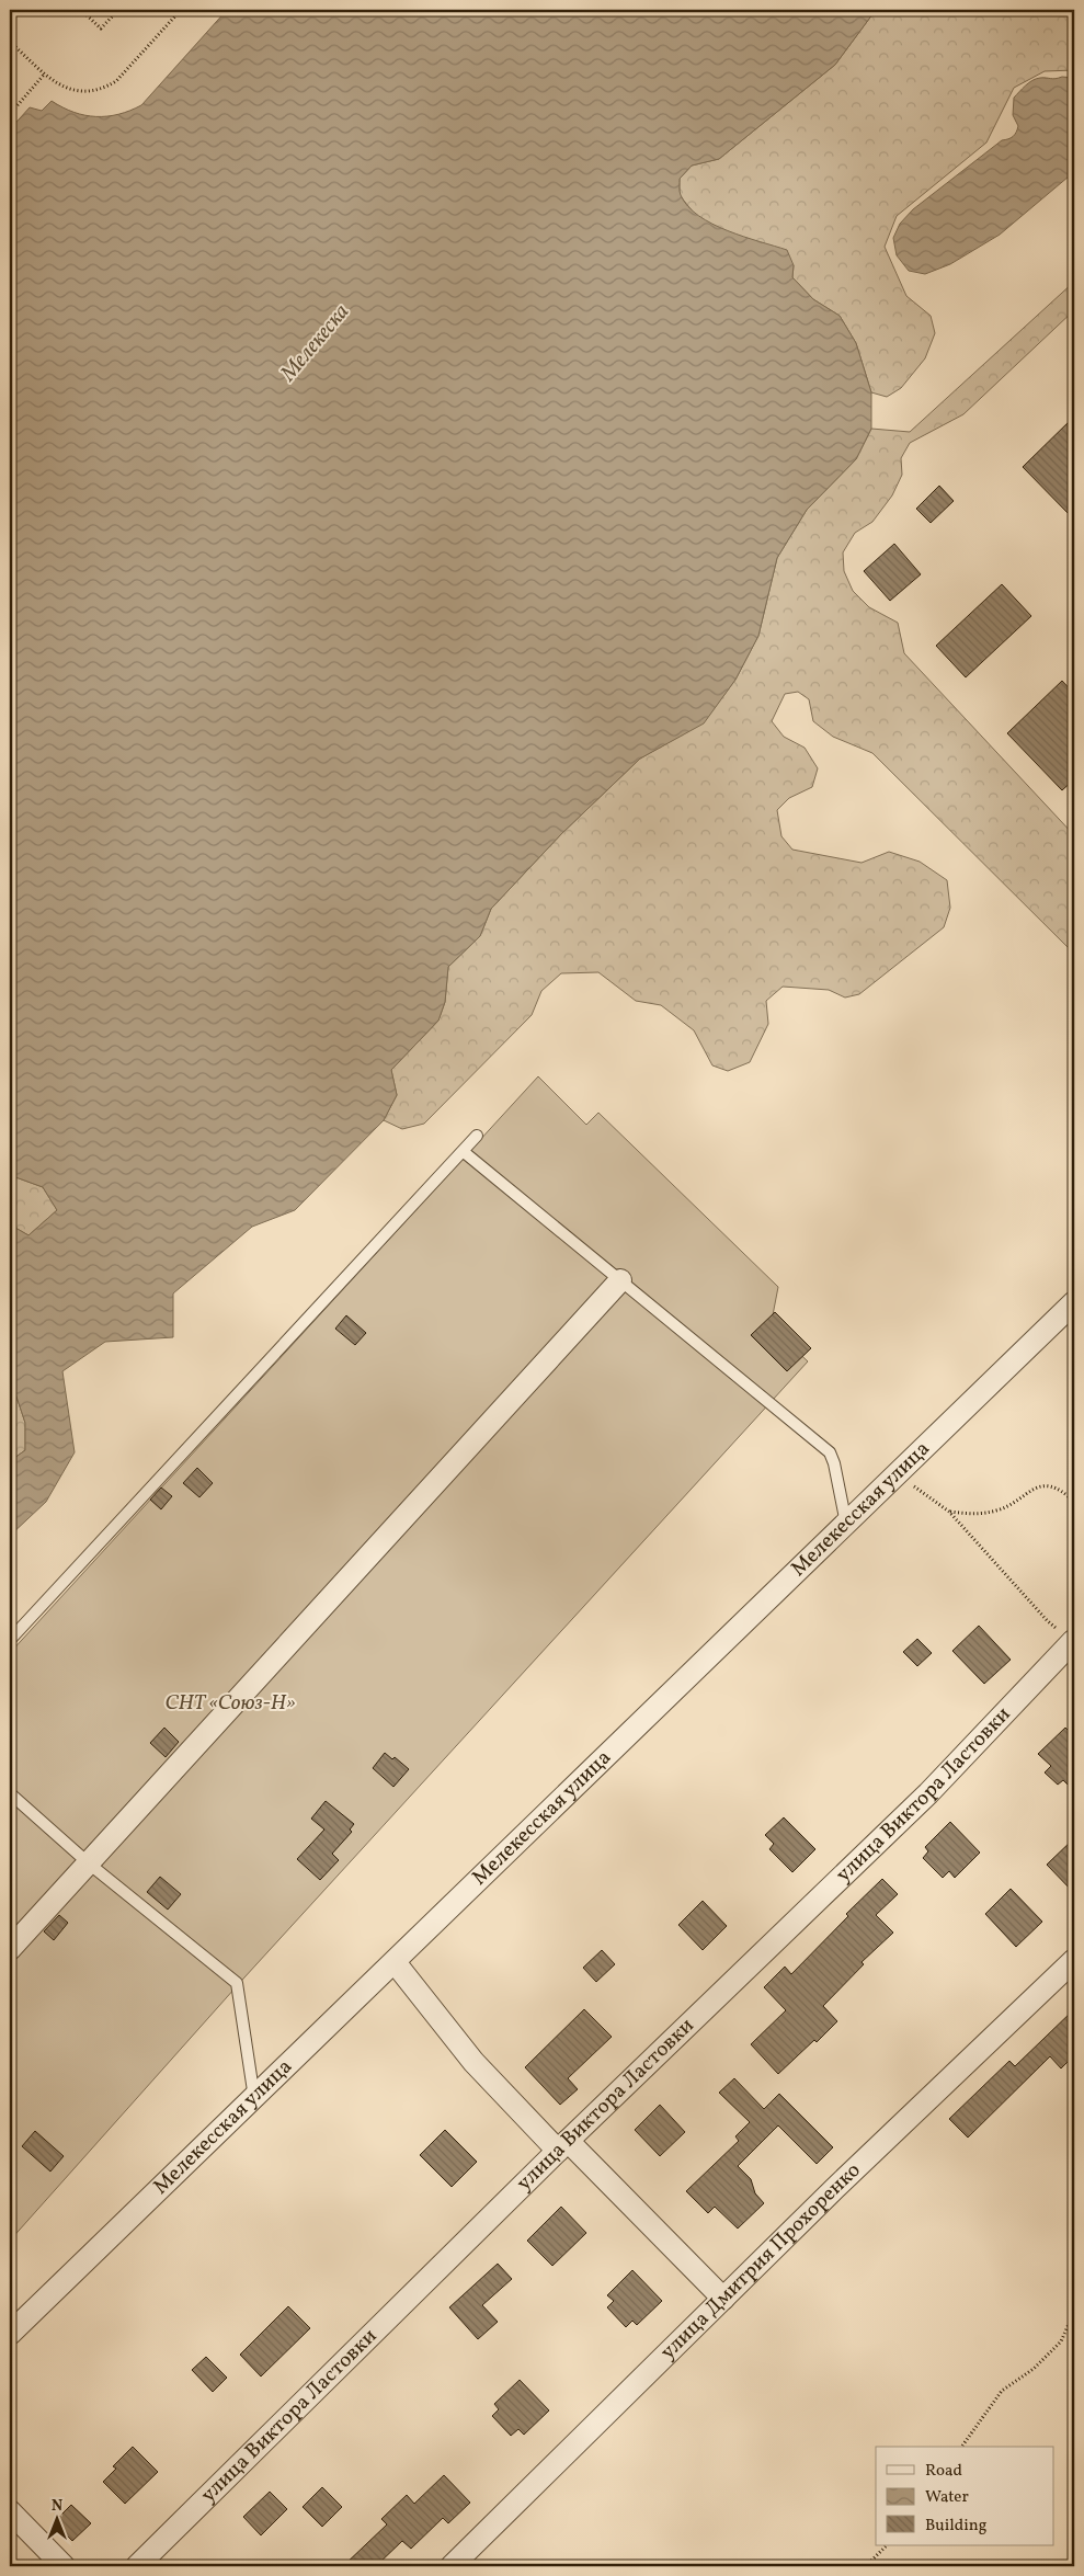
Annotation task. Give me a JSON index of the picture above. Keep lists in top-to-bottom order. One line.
{"streets":{"street":["Мелекесская улица","улица Виктора Ластовки","улица Дмитрия Прохоренко"]},"water":["Мелекеска"],"parks":["СНТ «Союз-Н»"],"legend":["Road","Water","Building"],"north":"top"}
